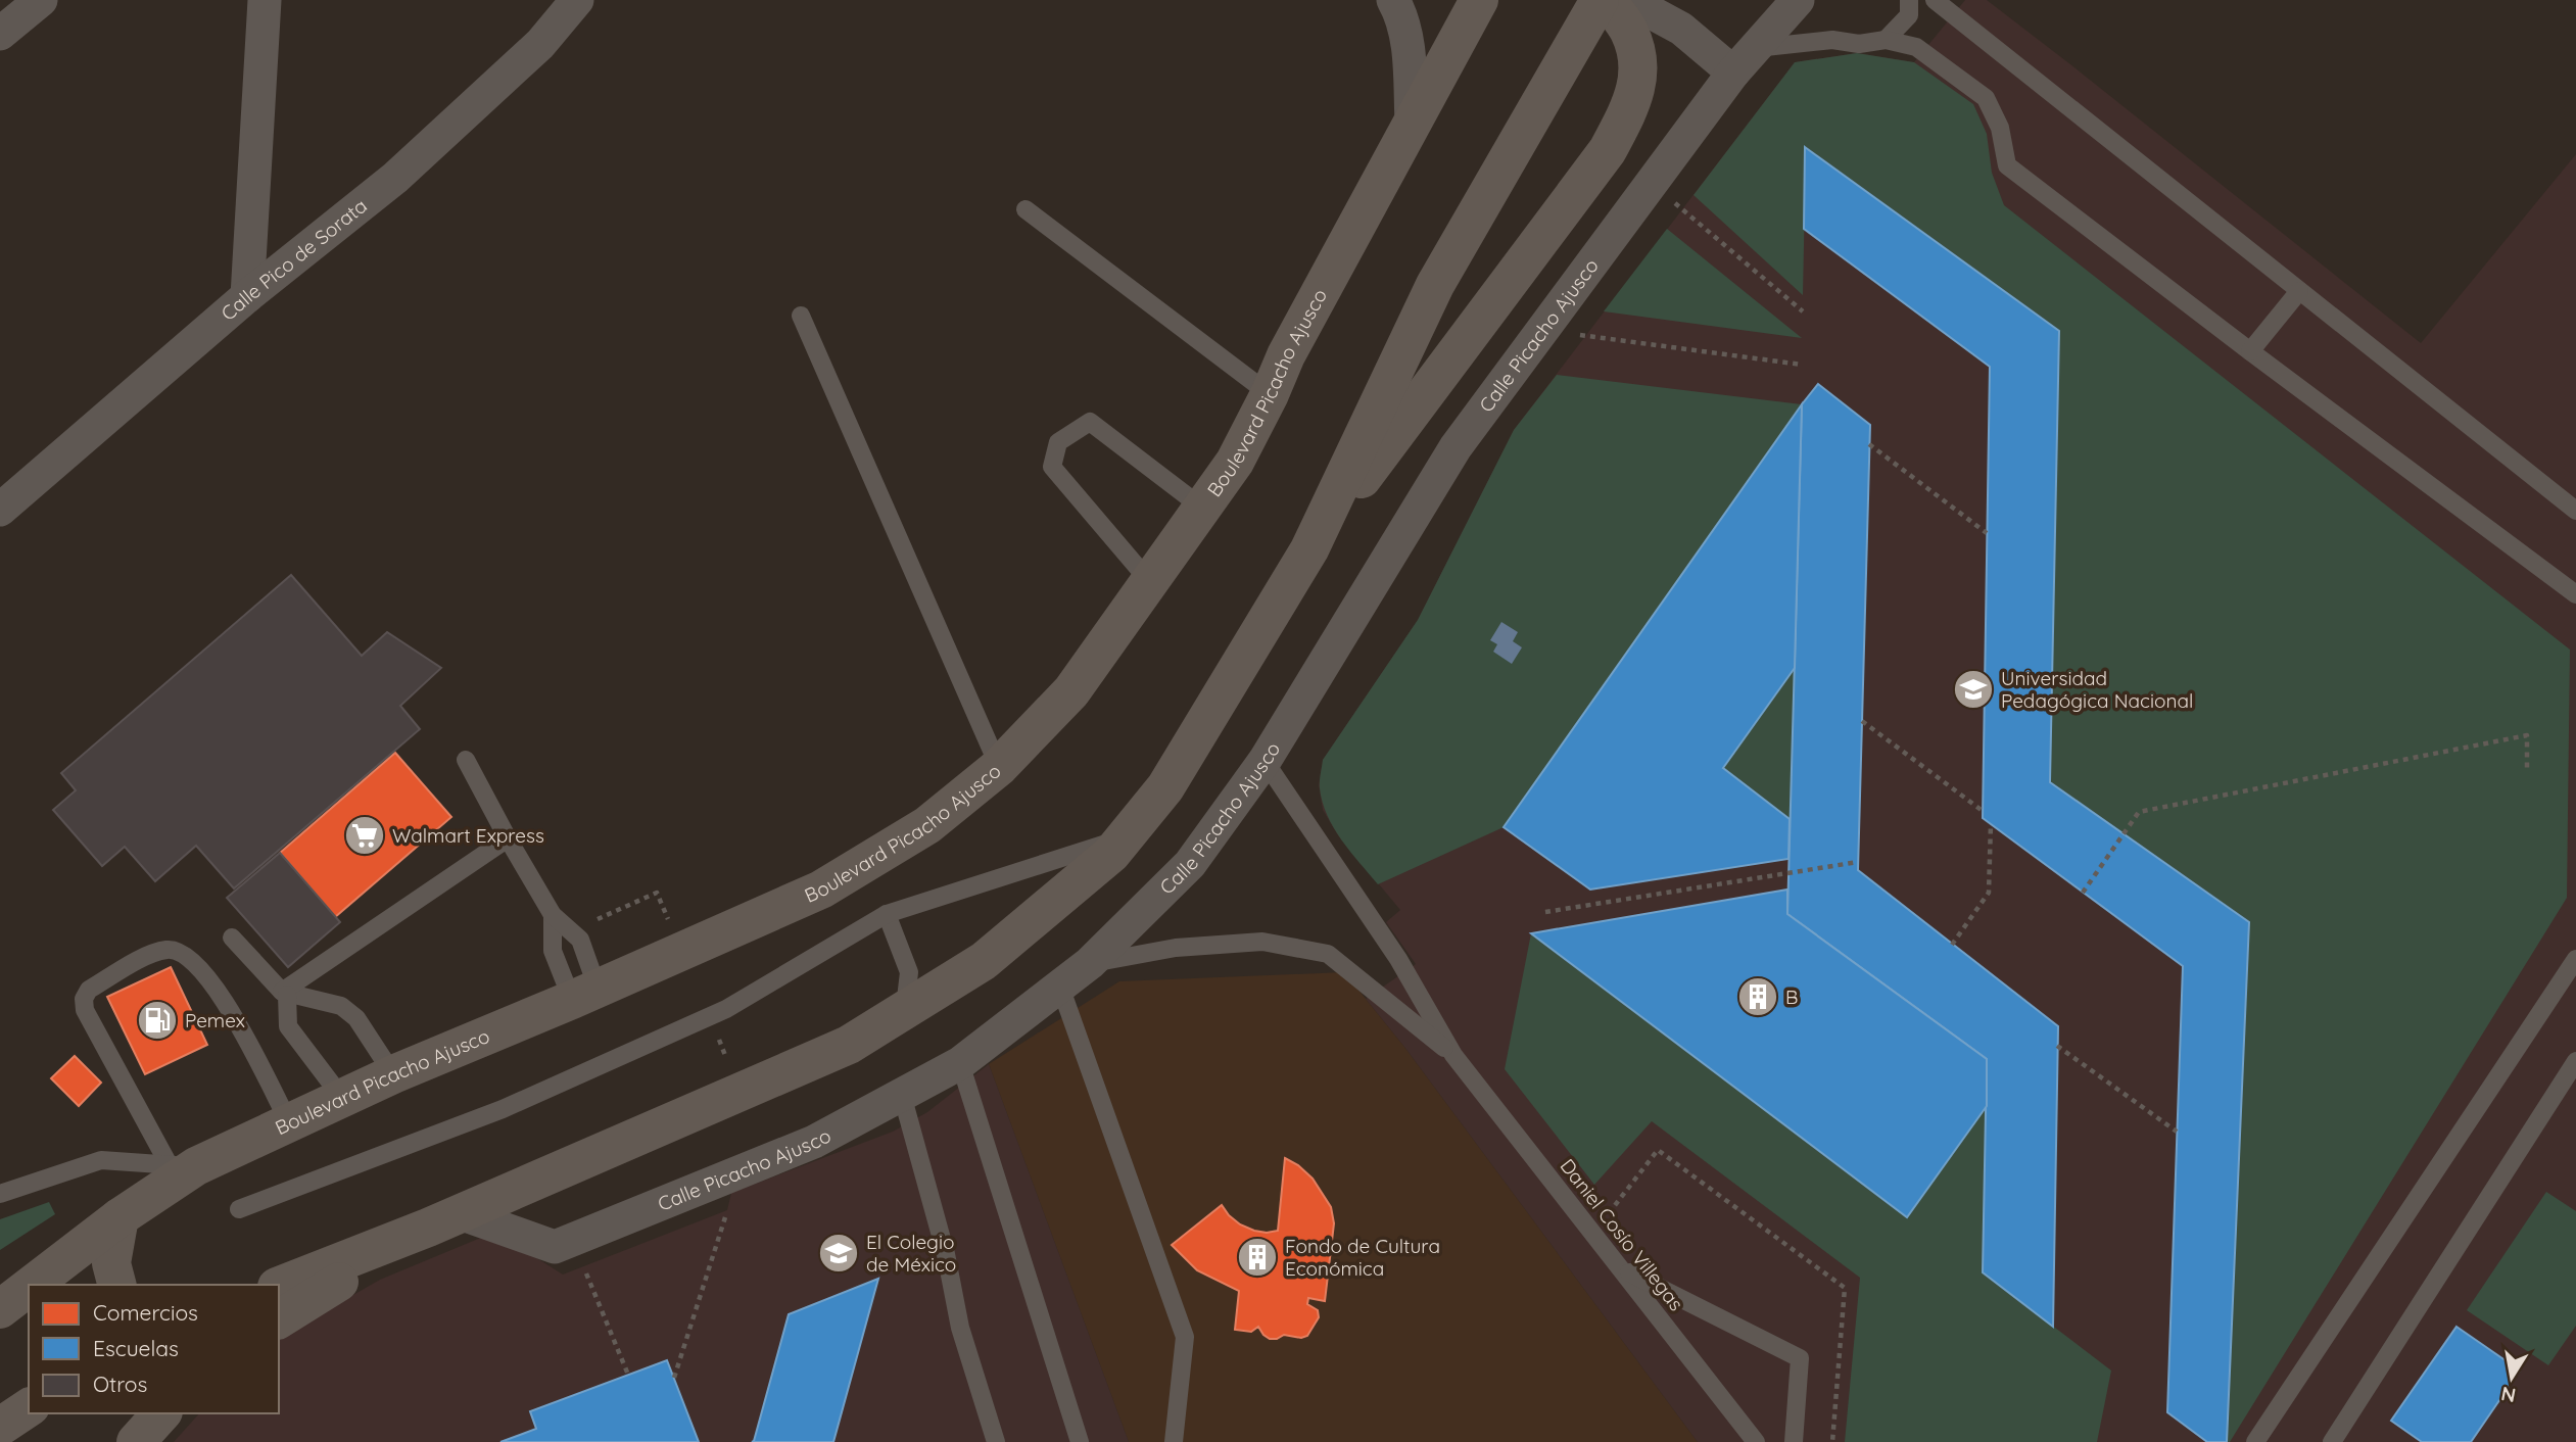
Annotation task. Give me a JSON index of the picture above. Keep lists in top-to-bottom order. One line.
{"streets":{"main road":["Boulevard Picacho Ajusco"],"street":["Calle Pico de Sorata","Calle Picacho Ajusco"],"lane":["Daniel Cosío Villegas"]},"crossings":[["Calle Picacho Ajusco","Daniel Cosío Villegas"]],"places":{"school or university":["Universidad Pedagógica Nacional","El Colegio de México"],"supermarket":["Walmart Express"],"building":["B","Fondo de Cultura Económica"],"fuel station":["Pemex"]},"legend":["Comercios","Escuelas","Otros"],"north":"bottom"}
